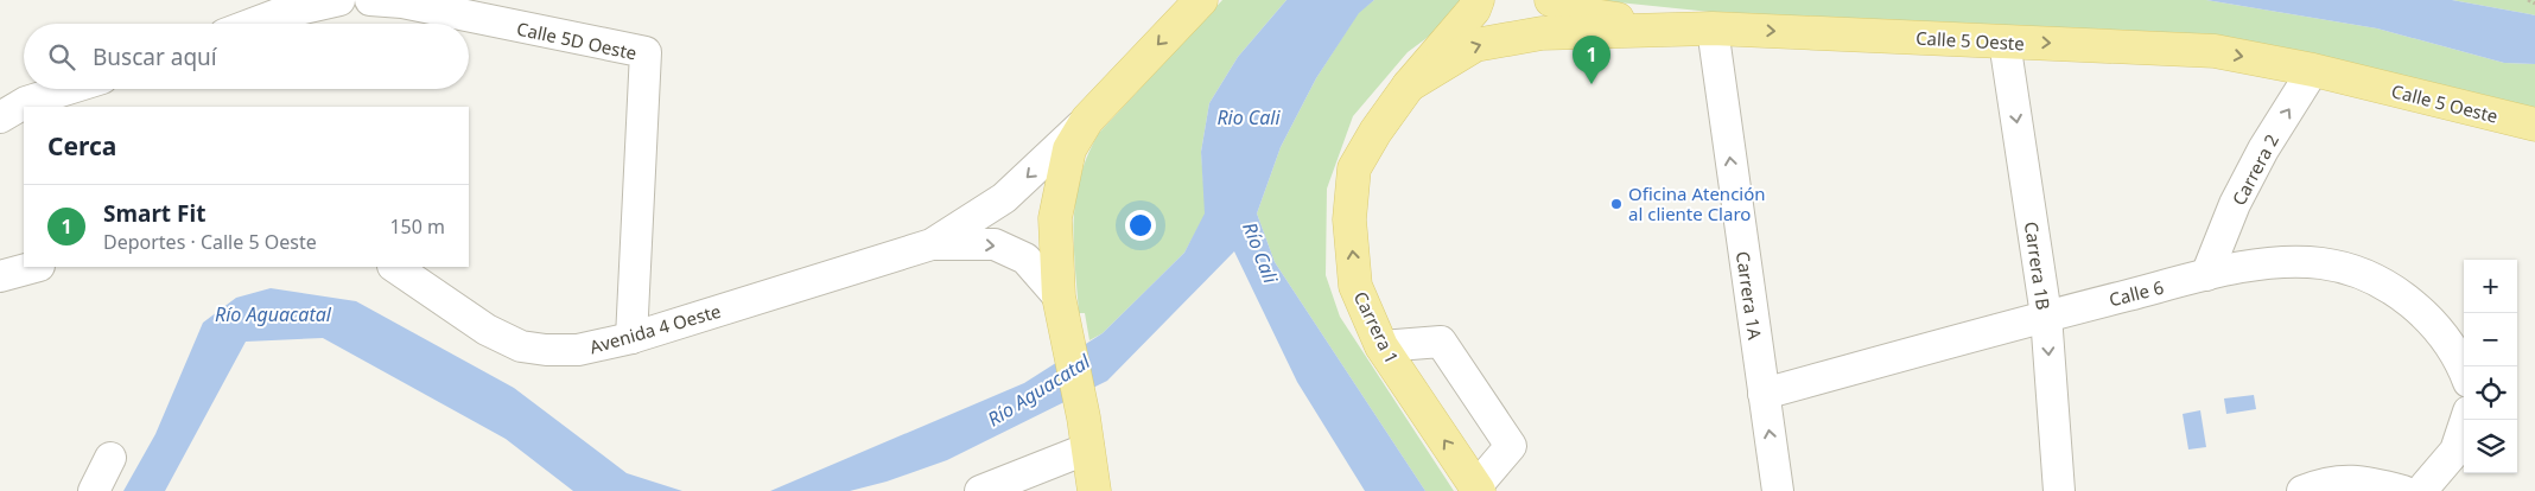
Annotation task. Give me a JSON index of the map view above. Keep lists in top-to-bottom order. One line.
{"streets":{"main road":["Calle 5 Oeste","Carrera 1","Avenida 4 Oeste"],"street":["Calle 5D Oeste","Carrera 2","Carrera 1B","Calle 6","Carrera 1A"]},"crossings":[["Calle 5D Oeste","Avenida 4 Oeste"],["Calle 5 Oeste","Carrera 2"],["Calle 5 Oeste","Carrera 1B"],["Calle 5 Oeste","Carrera 1A"],["Calle 5 Oeste","Carrera 1"],["Carrera 2","Calle 6"],["Carrera 1B","Calle 6"],["Calle 6","Carrera 1A"]],"one_way":["Calle 5 Oeste","Carrera 2","Carrera 1B","Carrera 1A","Carrera 1"],"water":["Rio Cali","Río Cali","Río Aguacatal"],"places":["Oficina Atención al cliente Claro"],"page":{"search":"Buscar aquí","pins":"1","heading":"Cerca","list":[{"mark":"1","name":"Smart Fit","note":"Deportes · Calle 5 Oeste","value":"150 m"}],"map_buttons":["+","−"]}}
